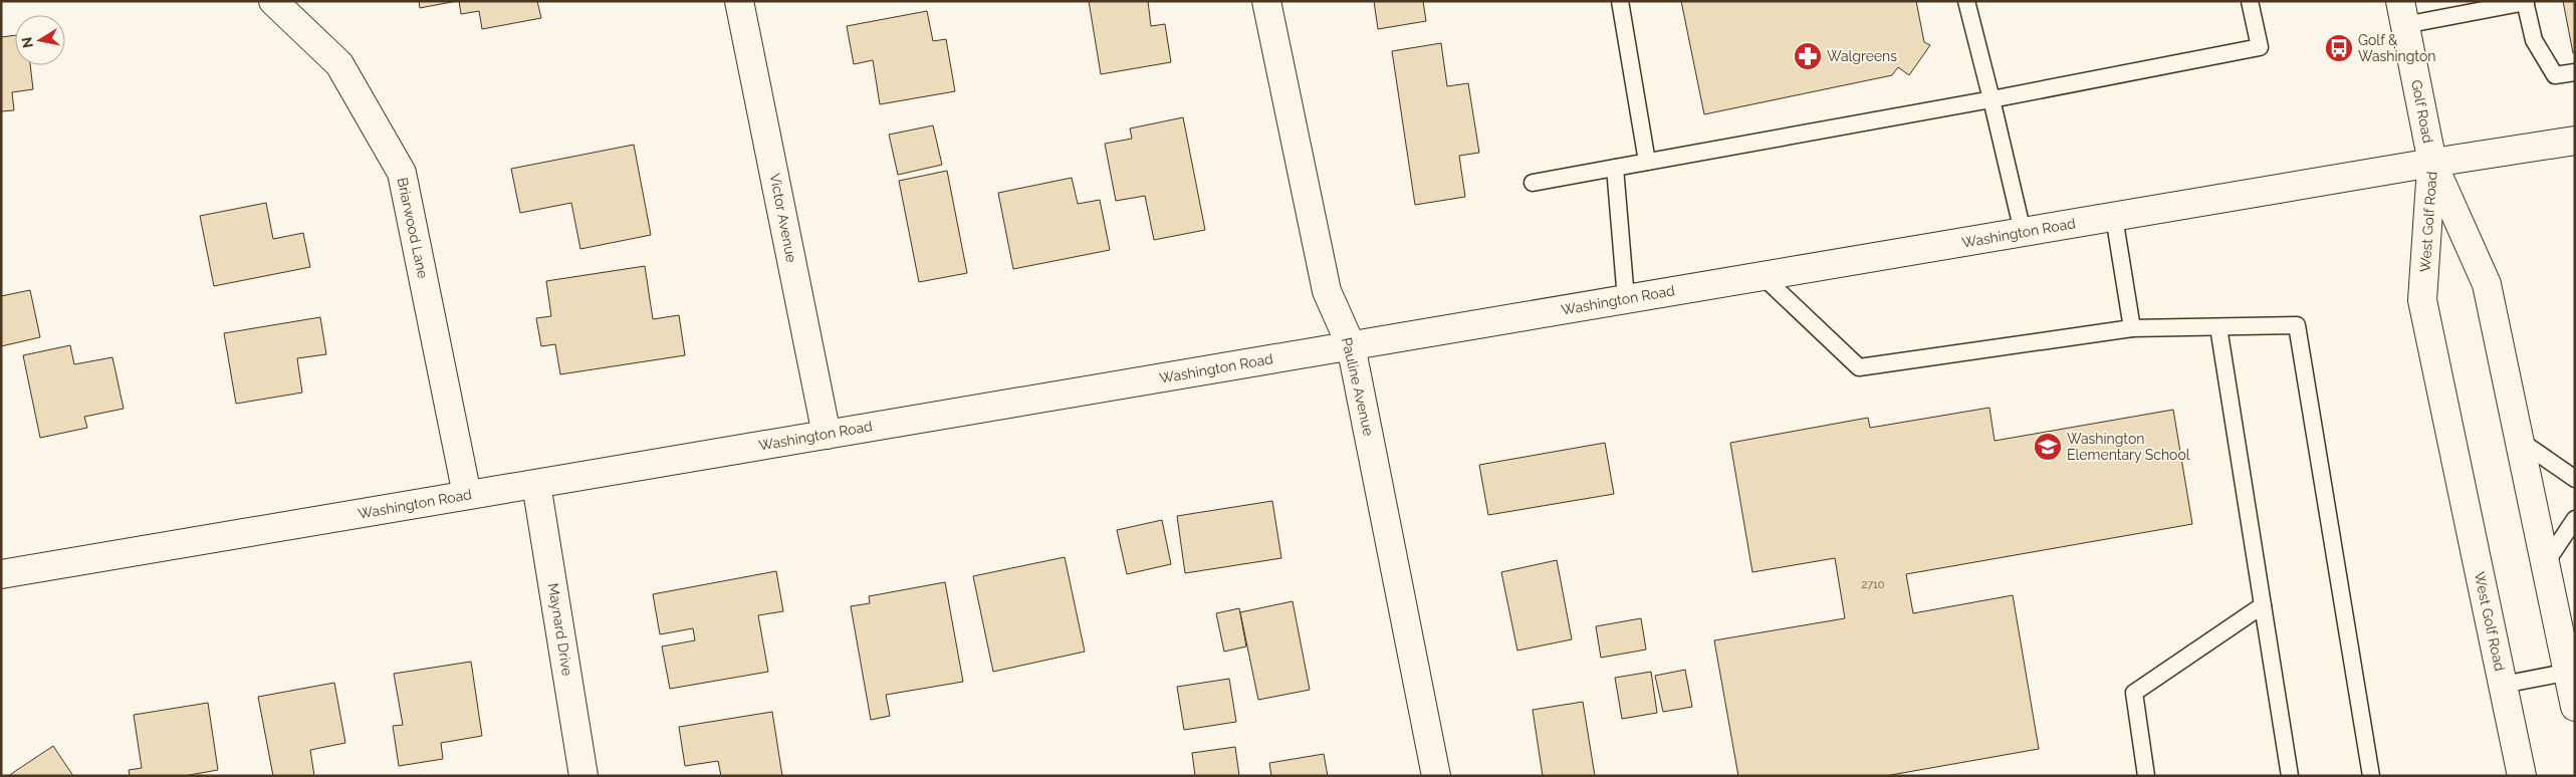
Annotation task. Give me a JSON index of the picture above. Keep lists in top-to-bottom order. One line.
{"streets":{"street":["Golf Road","Victor Avenue","West Golf Road","Briarwood Lane","Washington Road","Pauline Avenue","Maynard Drive"]},"crossings":[["Golf Road","West Golf Road"],["Golf Road","Washington Road"],["Victor Avenue","Washington Road"],["West Golf Road","Washington Road"],["Briarwood Lane","Washington Road"],["Washington Road","Pauline Avenue"],["Washington Road","Maynard Drive"]],"places":{"bus stop":["Golf & Washington"],"pharmacy":["Walgreens"],"school or university":["Washington Elementary School"]},"house_numbers":["2710"],"north":"left"}
